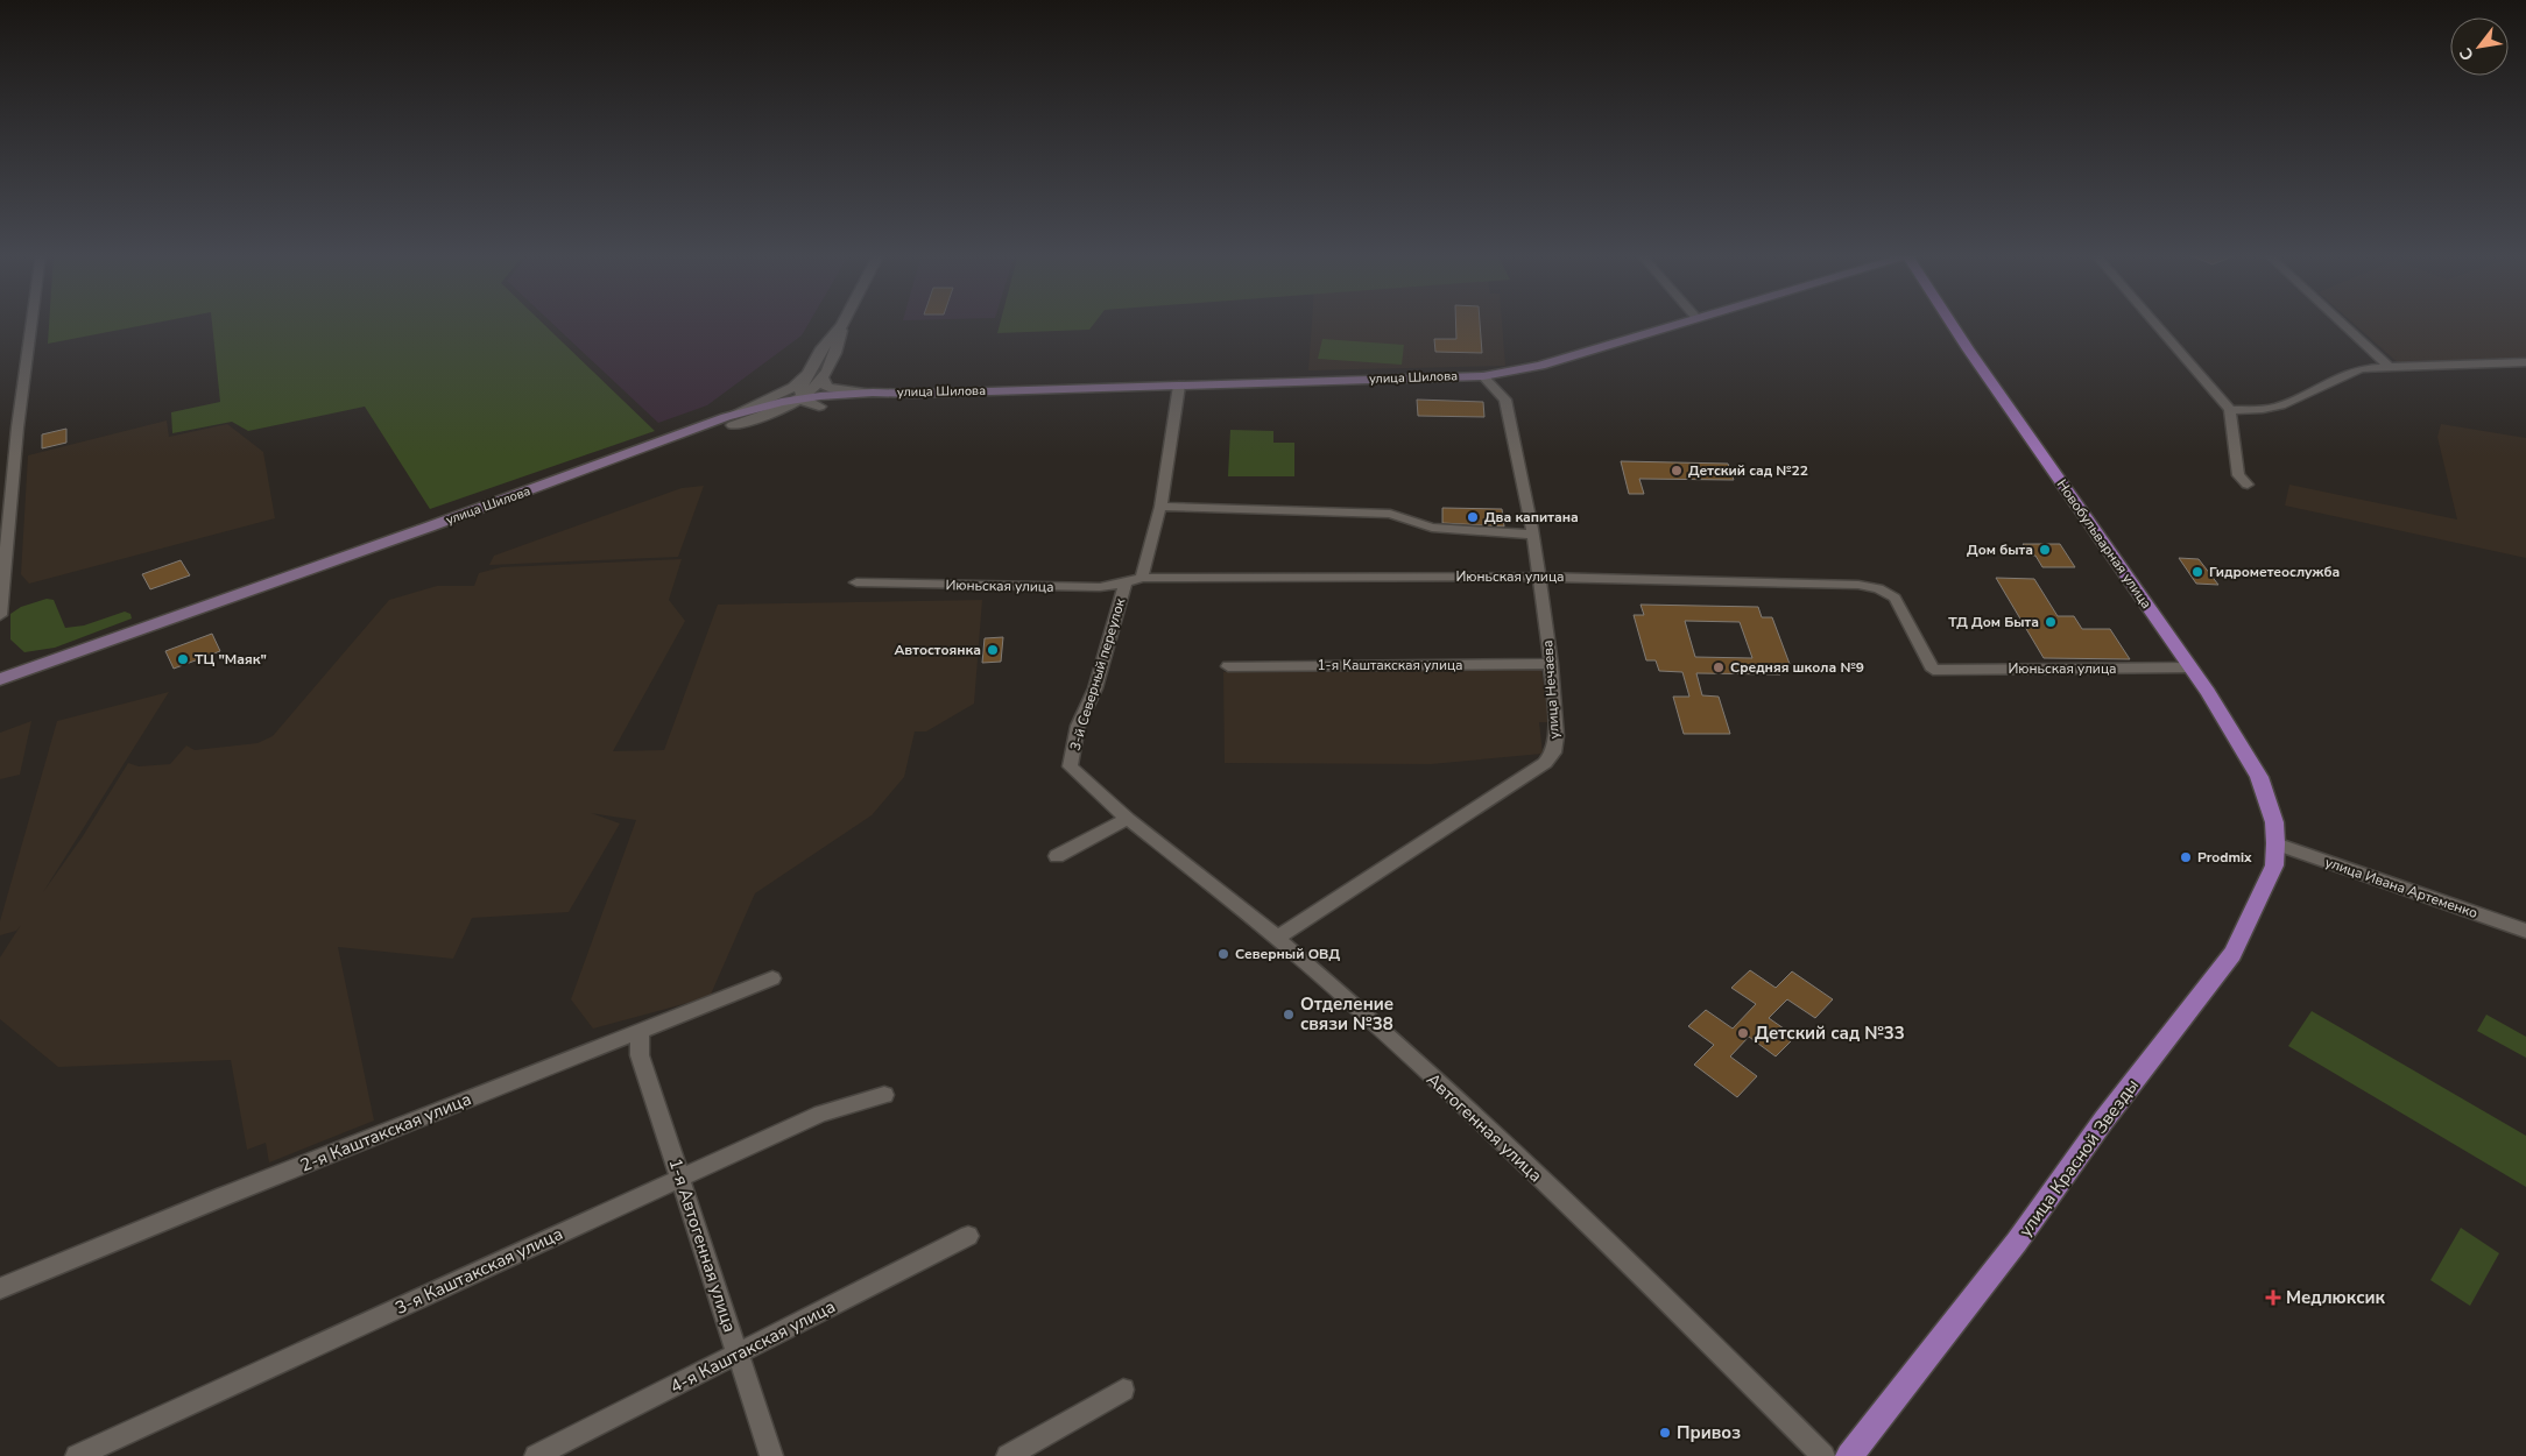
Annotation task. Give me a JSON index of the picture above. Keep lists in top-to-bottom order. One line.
{"streets":{"main road":["улица Шилова","Новобульварная улица","улица Красной Звезды"],"street":["Июньская улица","1-я Каштакская улица","3-й Северный переулок","улица Нечаева","улица Ивана Артеменко","Автогенная улица","2-я Каштакская улица","1-я Автогенная улица","3-я Каштакская улица","4-я Каштакская улица"]},"crossings":[["улица Шилова","улица Нечаева"],["Новобульварная улица","Июньская улица"],["Новобульварная улица","улица Ивана Артеменко"],["Новобульварная улица","улица Красной Звезды"],["Июньская улица","3-й Северный переулок"],["Июньская улица","улица Нечаева"],["1-я Каштакская улица","улица Нечаева"],["3-й Северный переулок","Автогенная улица"],["улица Нечаева","Автогенная улица"],["улица Ивана Артеменко","улица Красной Звезды"],["2-я Каштакская улица","1-я Автогенная улица"],["1-я Автогенная улица","3-я Каштакская улица"],["1-я Автогенная улица","4-я Каштакская улица"]],"places":{"other":["Детский сад №22","Два капитана","Дом быта","Гидрометеослужба","ТД Дом Быта","Автостоянка","ТЦ \"Маяк\"","Средняя школа №9","Prodmix","Северный ОВД","Отделение связи №38","Детский сад №33","Привоз"],"health":["Медлюксик"]},"north":"bottom left"}
